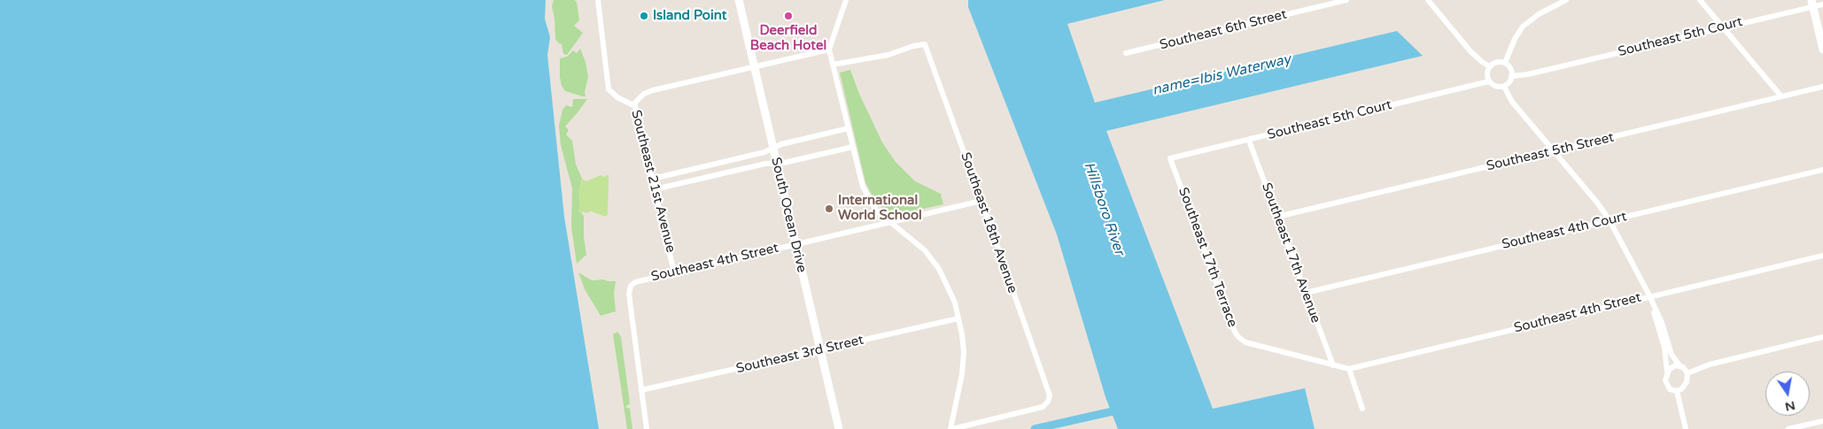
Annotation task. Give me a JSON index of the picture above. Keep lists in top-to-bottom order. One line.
{"streets":{"main road":["South Ocean Drive"],"street":["Southeast 6th Street","Southeast 5th Court","Southeast 5th Street","Southeast 21st Avenue","Southeast 18th Avenue","Southeast 4th Court","Southeast 17th Avenue","Southeast 17th Terrace","Southeast 4th Street","Southeast 3rd Street"]},"crossings":[["Southeast 5th Court","Southeast 17th Avenue"],["Southeast 5th Court","Southeast 17th Terrace"],["Southeast 5th Street","Southeast 17th Avenue"],["Southeast 21st Avenue","Southeast 4th Street"],["South Ocean Drive","Southeast 4th Street"],["South Ocean Drive","Southeast 3rd Street"],["Southeast 18th Avenue","Southeast 4th Street"],["Southeast 4th Court","Southeast 17th Avenue"],["Southeast 17th Avenue","Southeast 17th Terrace"],["Southeast 17th Avenue","Southeast 4th Street"],["Southeast 17th Terrace","Southeast 4th Street"],["Southeast 4th Street","Southeast 3rd Street"]],"water":["name=Ibis Waterway","Hillsboro River"],"places":["Island Point","Deerfield Beach Hotel","International World School"],"north":"bottom"}
